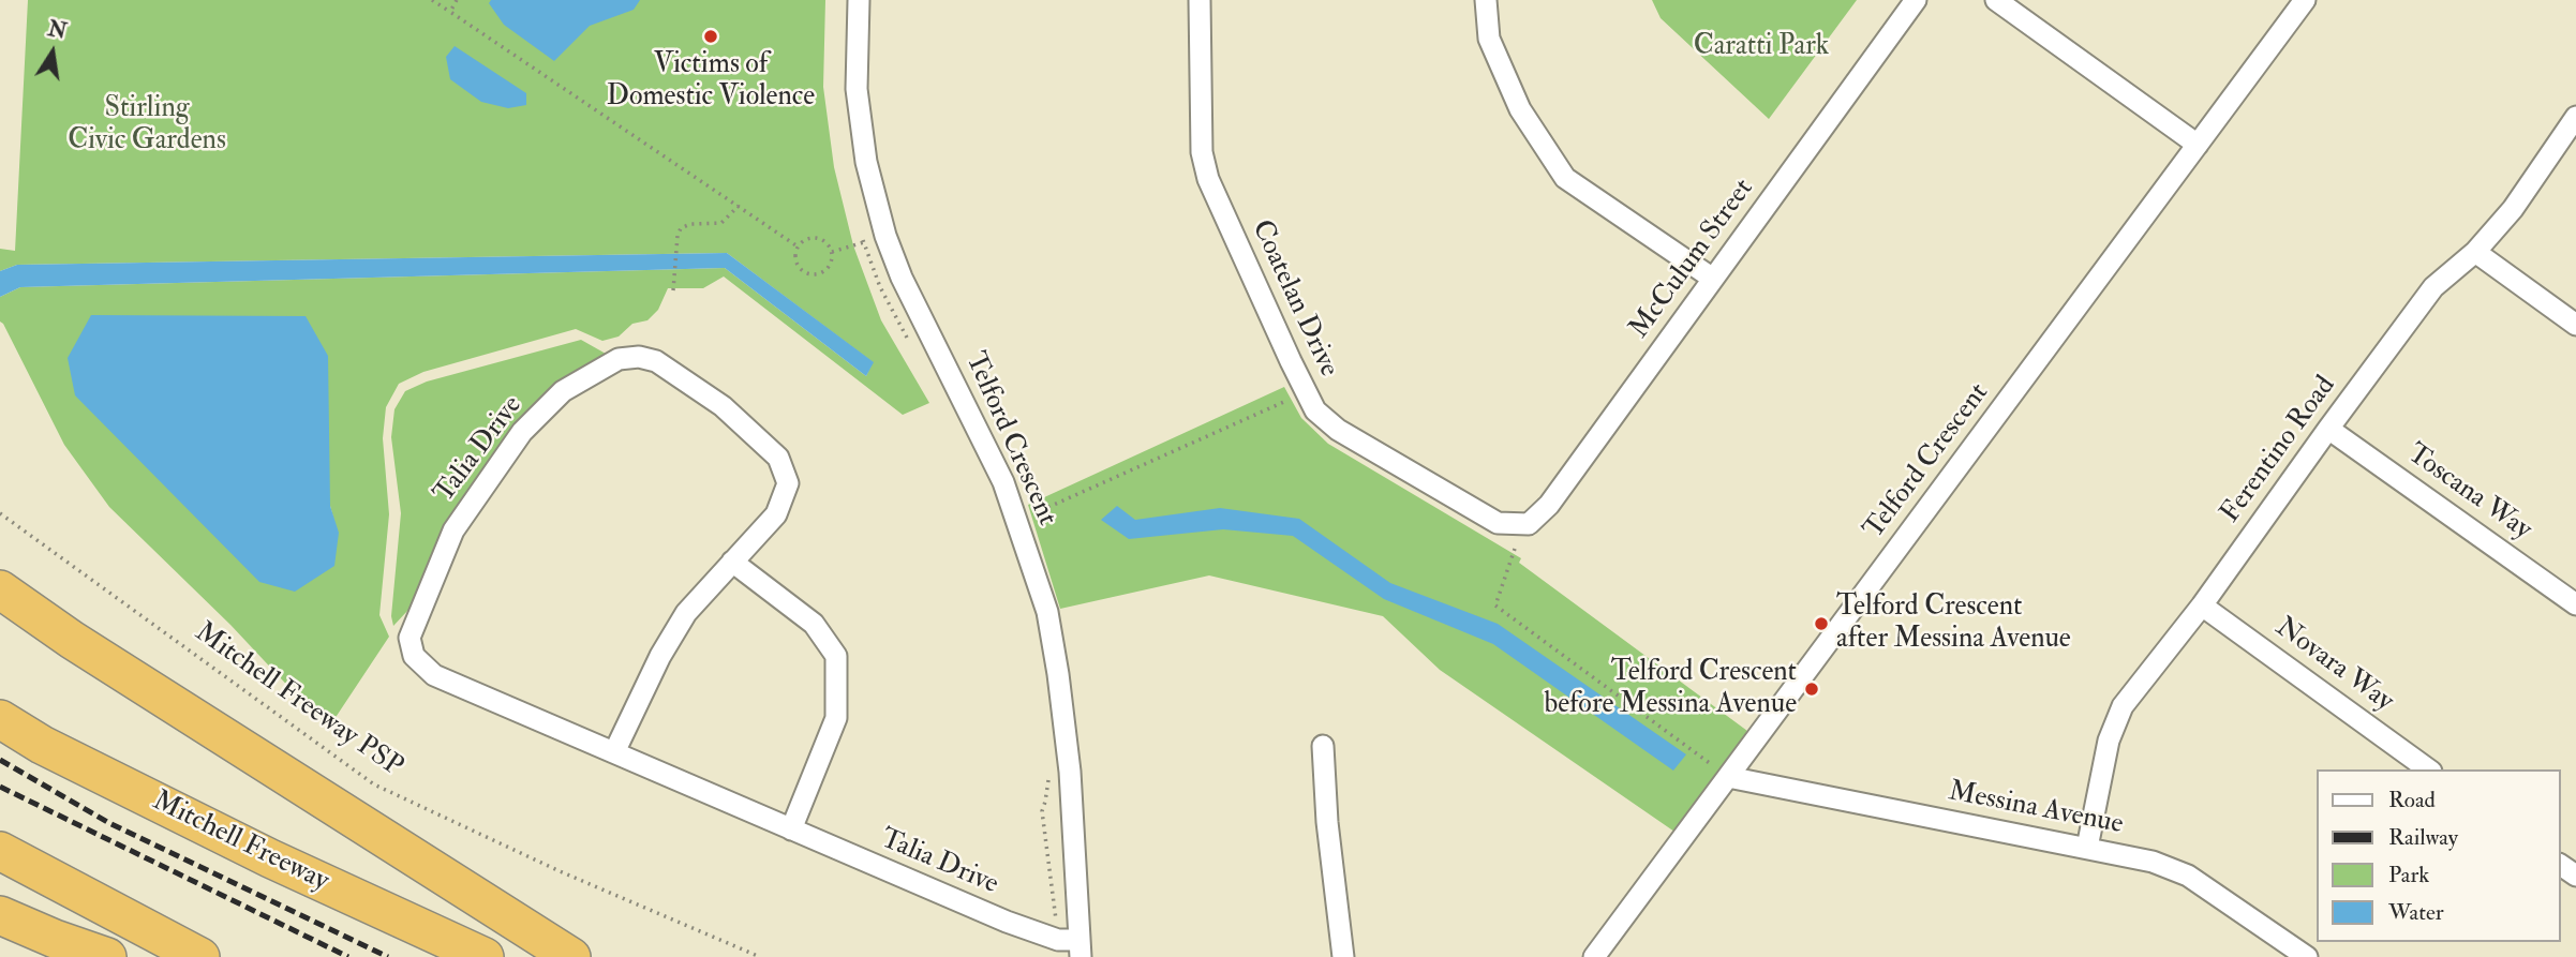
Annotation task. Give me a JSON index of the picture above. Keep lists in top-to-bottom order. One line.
{"streets":{"highway":["Mitchell Freeway"],"street":["McCulum Street","Coatelan Drive","Telford Crescent","Talia Drive","Ferentino Road","Toscana Way","Novara Way","Messina Avenue"],"path":["Mitchell Freeway PSP"]},"crossings":[["McCulum Street","Coatelan Drive"],["Telford Crescent","Talia Drive"],["Telford Crescent","Messina Avenue"],["Ferentino Road","Toscana Way"],["Ferentino Road","Novara Way"],["Ferentino Road","Messina Avenue"]],"parks":["Caratti Park","Stirling Civic Gardens"],"places":["Victims of Domestic Violence","Telford Crescent after Messina Avenue","Telford Crescent before Messina Avenue"],"legend":["Road","Railway","Park","Water"],"north":"top"}
